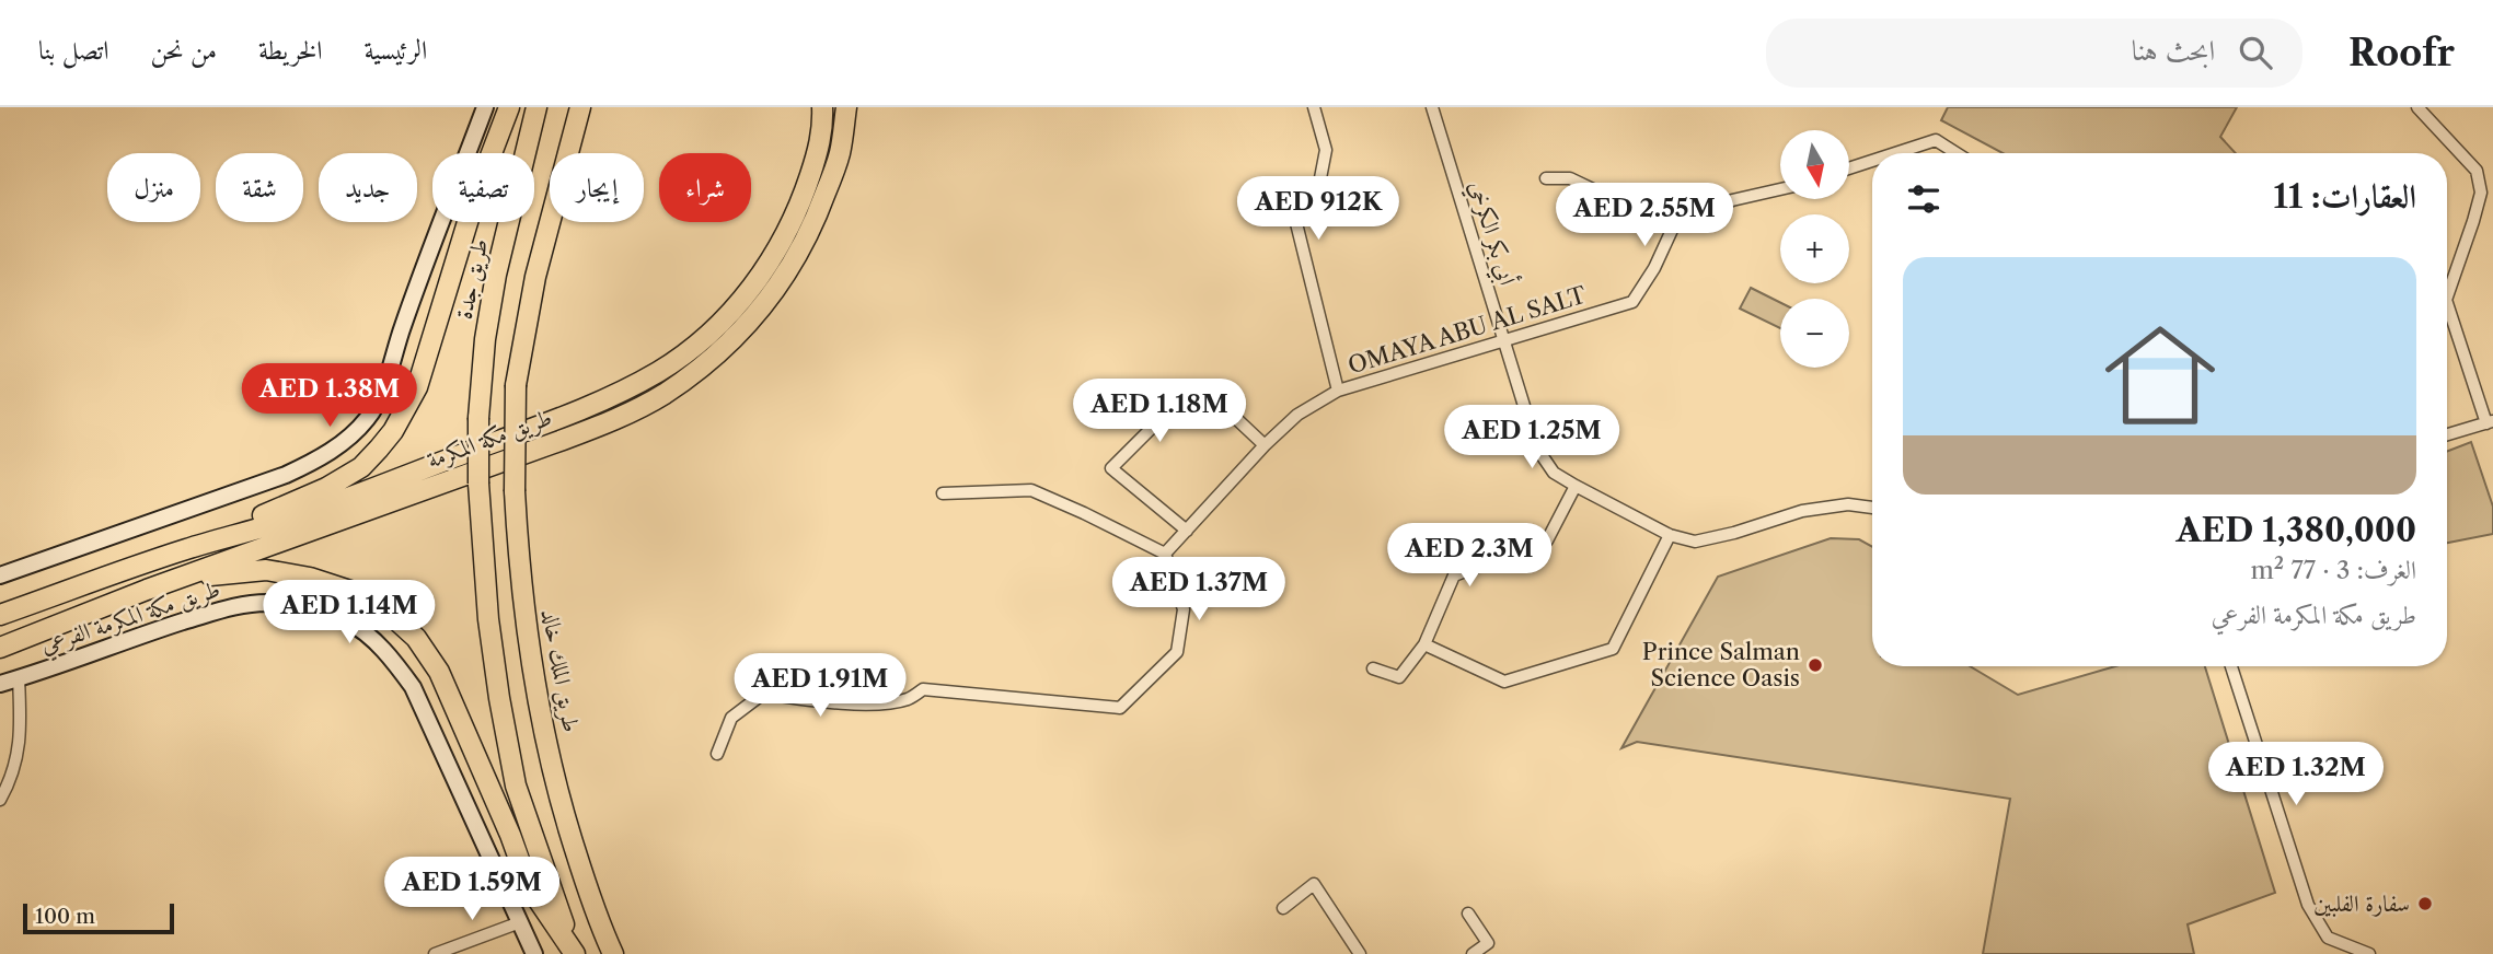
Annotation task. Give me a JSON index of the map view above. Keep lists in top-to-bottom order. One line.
{"streets":{"highway":["طريق جدة","طريق مكة المكرمة","طريق الملك خالد"],"street":["أبي بكر الكرخي","OMAYA ABU AL SALT","طريق مكة المكرمة الفرعي"]},"crossings":[["أبي بكر الكرخي","OMAYA ABU AL SALT"]],"places":["Prince Salman Science Oasis","سفارة الفلبين"],"scale_bar":"100 m","north":"bottom","page":{"header":"Roofr","search":"ابحث هنا","nav":["الرئيسية","الخريطة","من نحن","اتصل بنا"],"map_buttons":["+","−"],"chip":["شراء","إيجار","تصفية","جديد","شقة","منزل"],"heading":"العقارات: 11","price":["AED 912K","AED 2.55M","AED 1.38M","AED 1.18M","AED 1.25M","AED 2.3M","AED 1.37M","AED 1.14M","AED 1.91M","AED 1.32M","AED 1.59M"],"list":[{"name":"AED 1,380,000","note":"الغرف: 3 · 77 m² · طريق مكة المكرمة الفرعي"}],"scale":"100 m"}}
